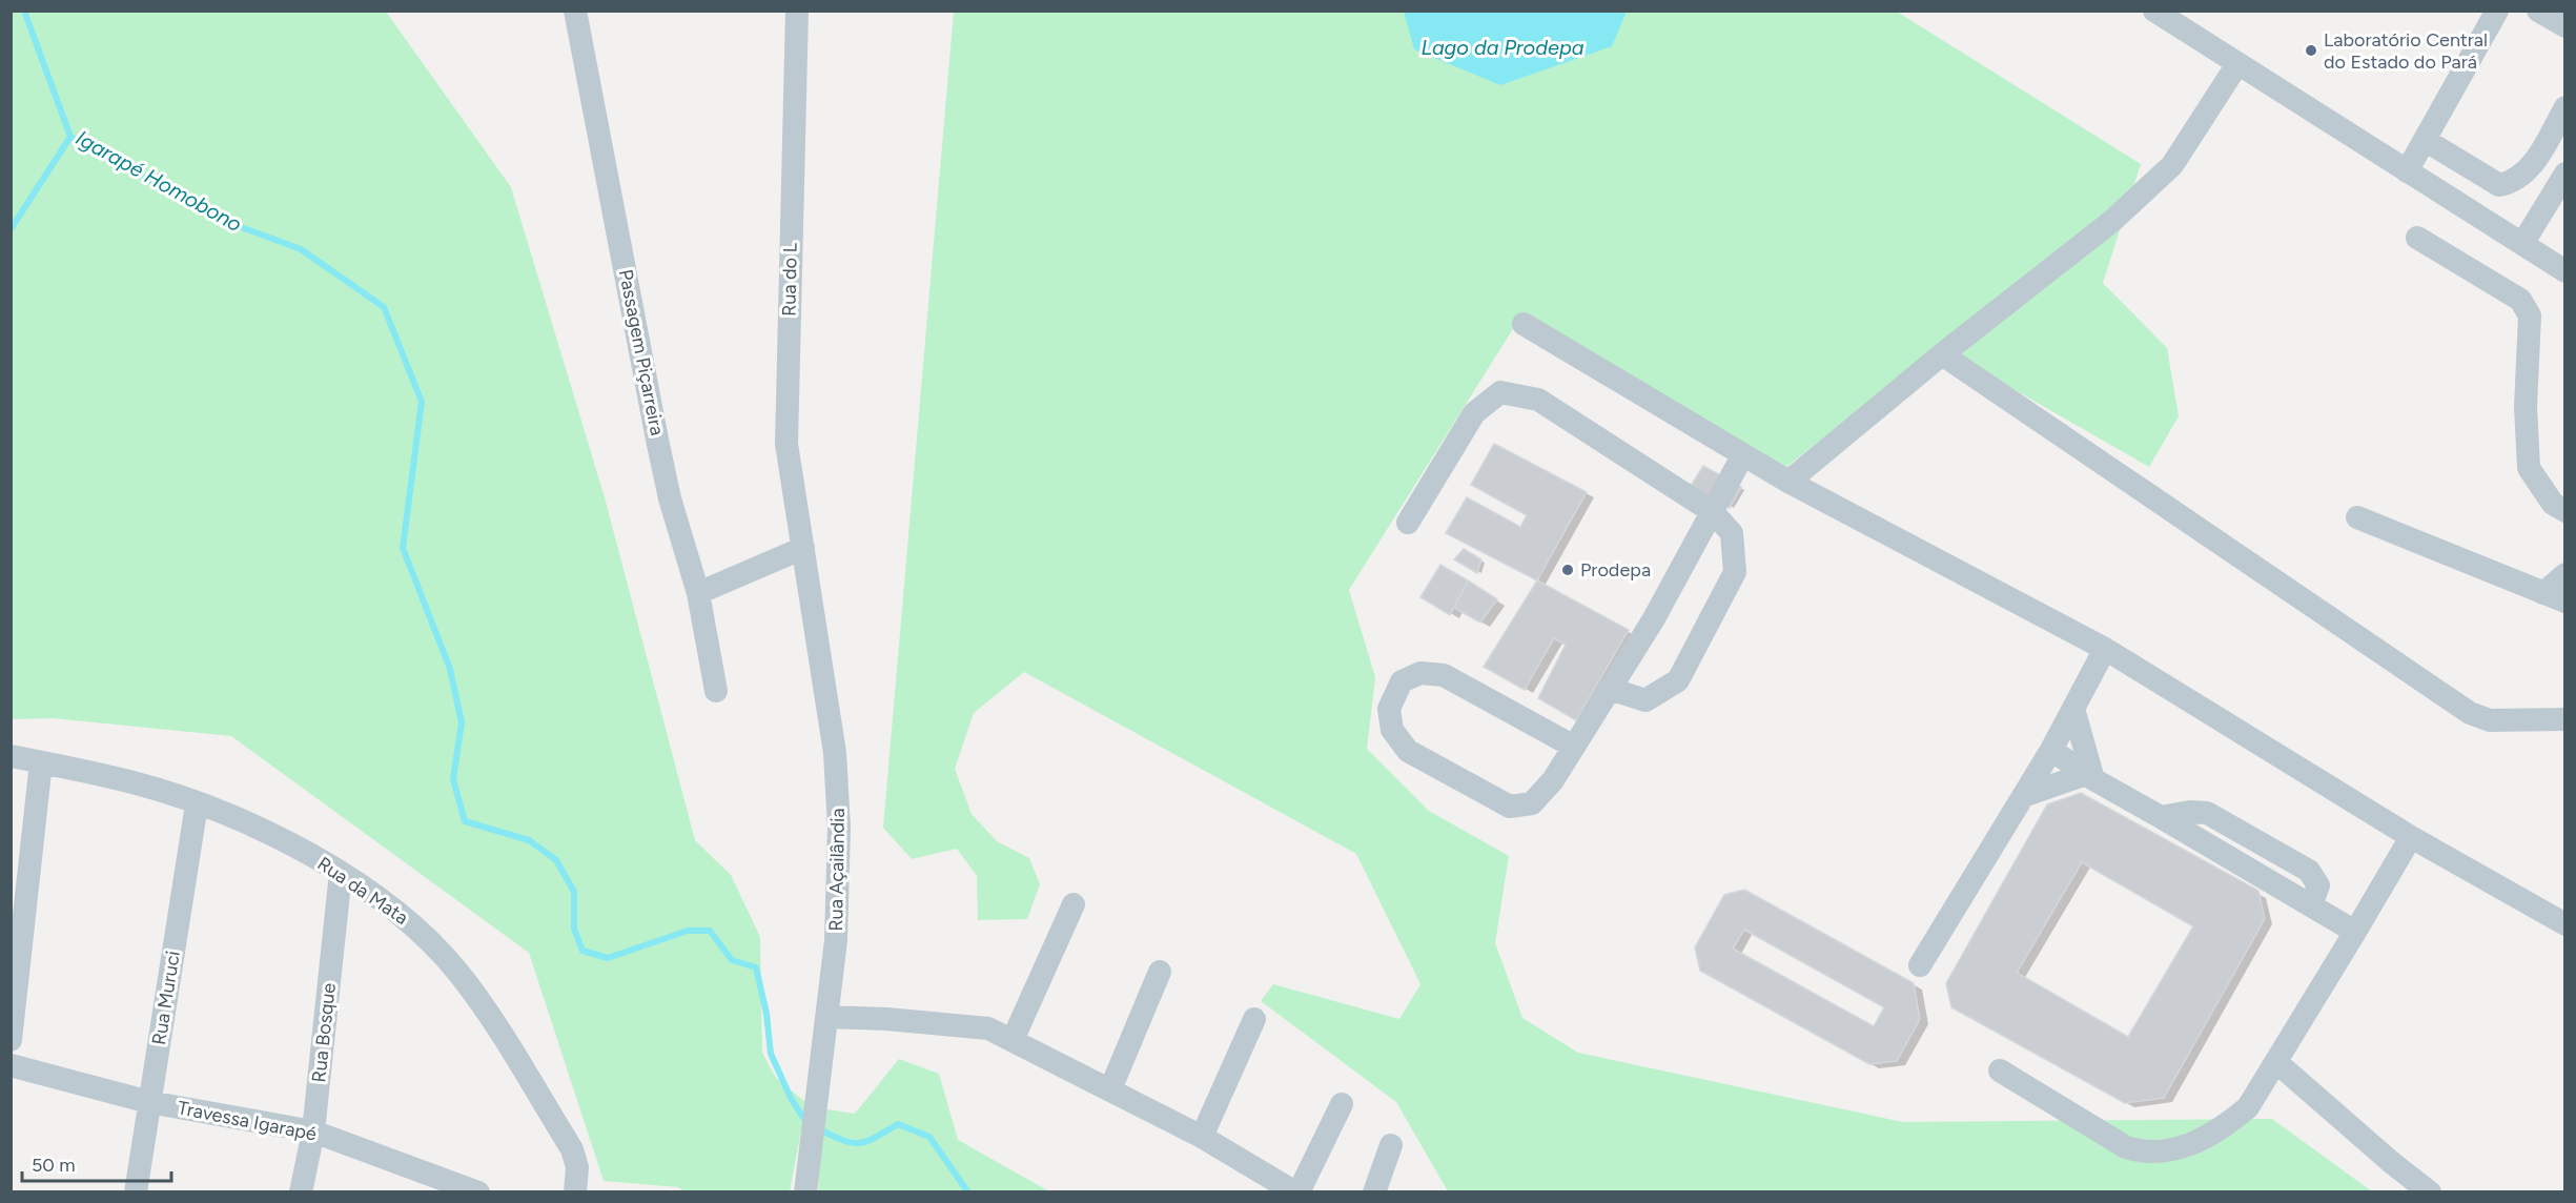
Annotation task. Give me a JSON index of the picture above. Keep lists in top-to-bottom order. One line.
{"streets":{"street":["Rua do L","Passagem Piçarreira","Rua Açailândia","Rua da Mata","Rua Muruci","Rua Bosque","Travessa Igarapé"]},"crossings":[["Rua do L","Rua Açailândia"],["Rua da Mata","Rua Muruci"],["Rua da Mata","Rua Bosque"],["Rua Muruci","Travessa Igarapé"],["Rua Bosque","Travessa Igarapé"]],"water":["Lago da Prodepa","Igarapé Homobono"],"places":["Laboratório Central do Estado do Pará","Prodepa"],"scale_bar":"50 m"}
